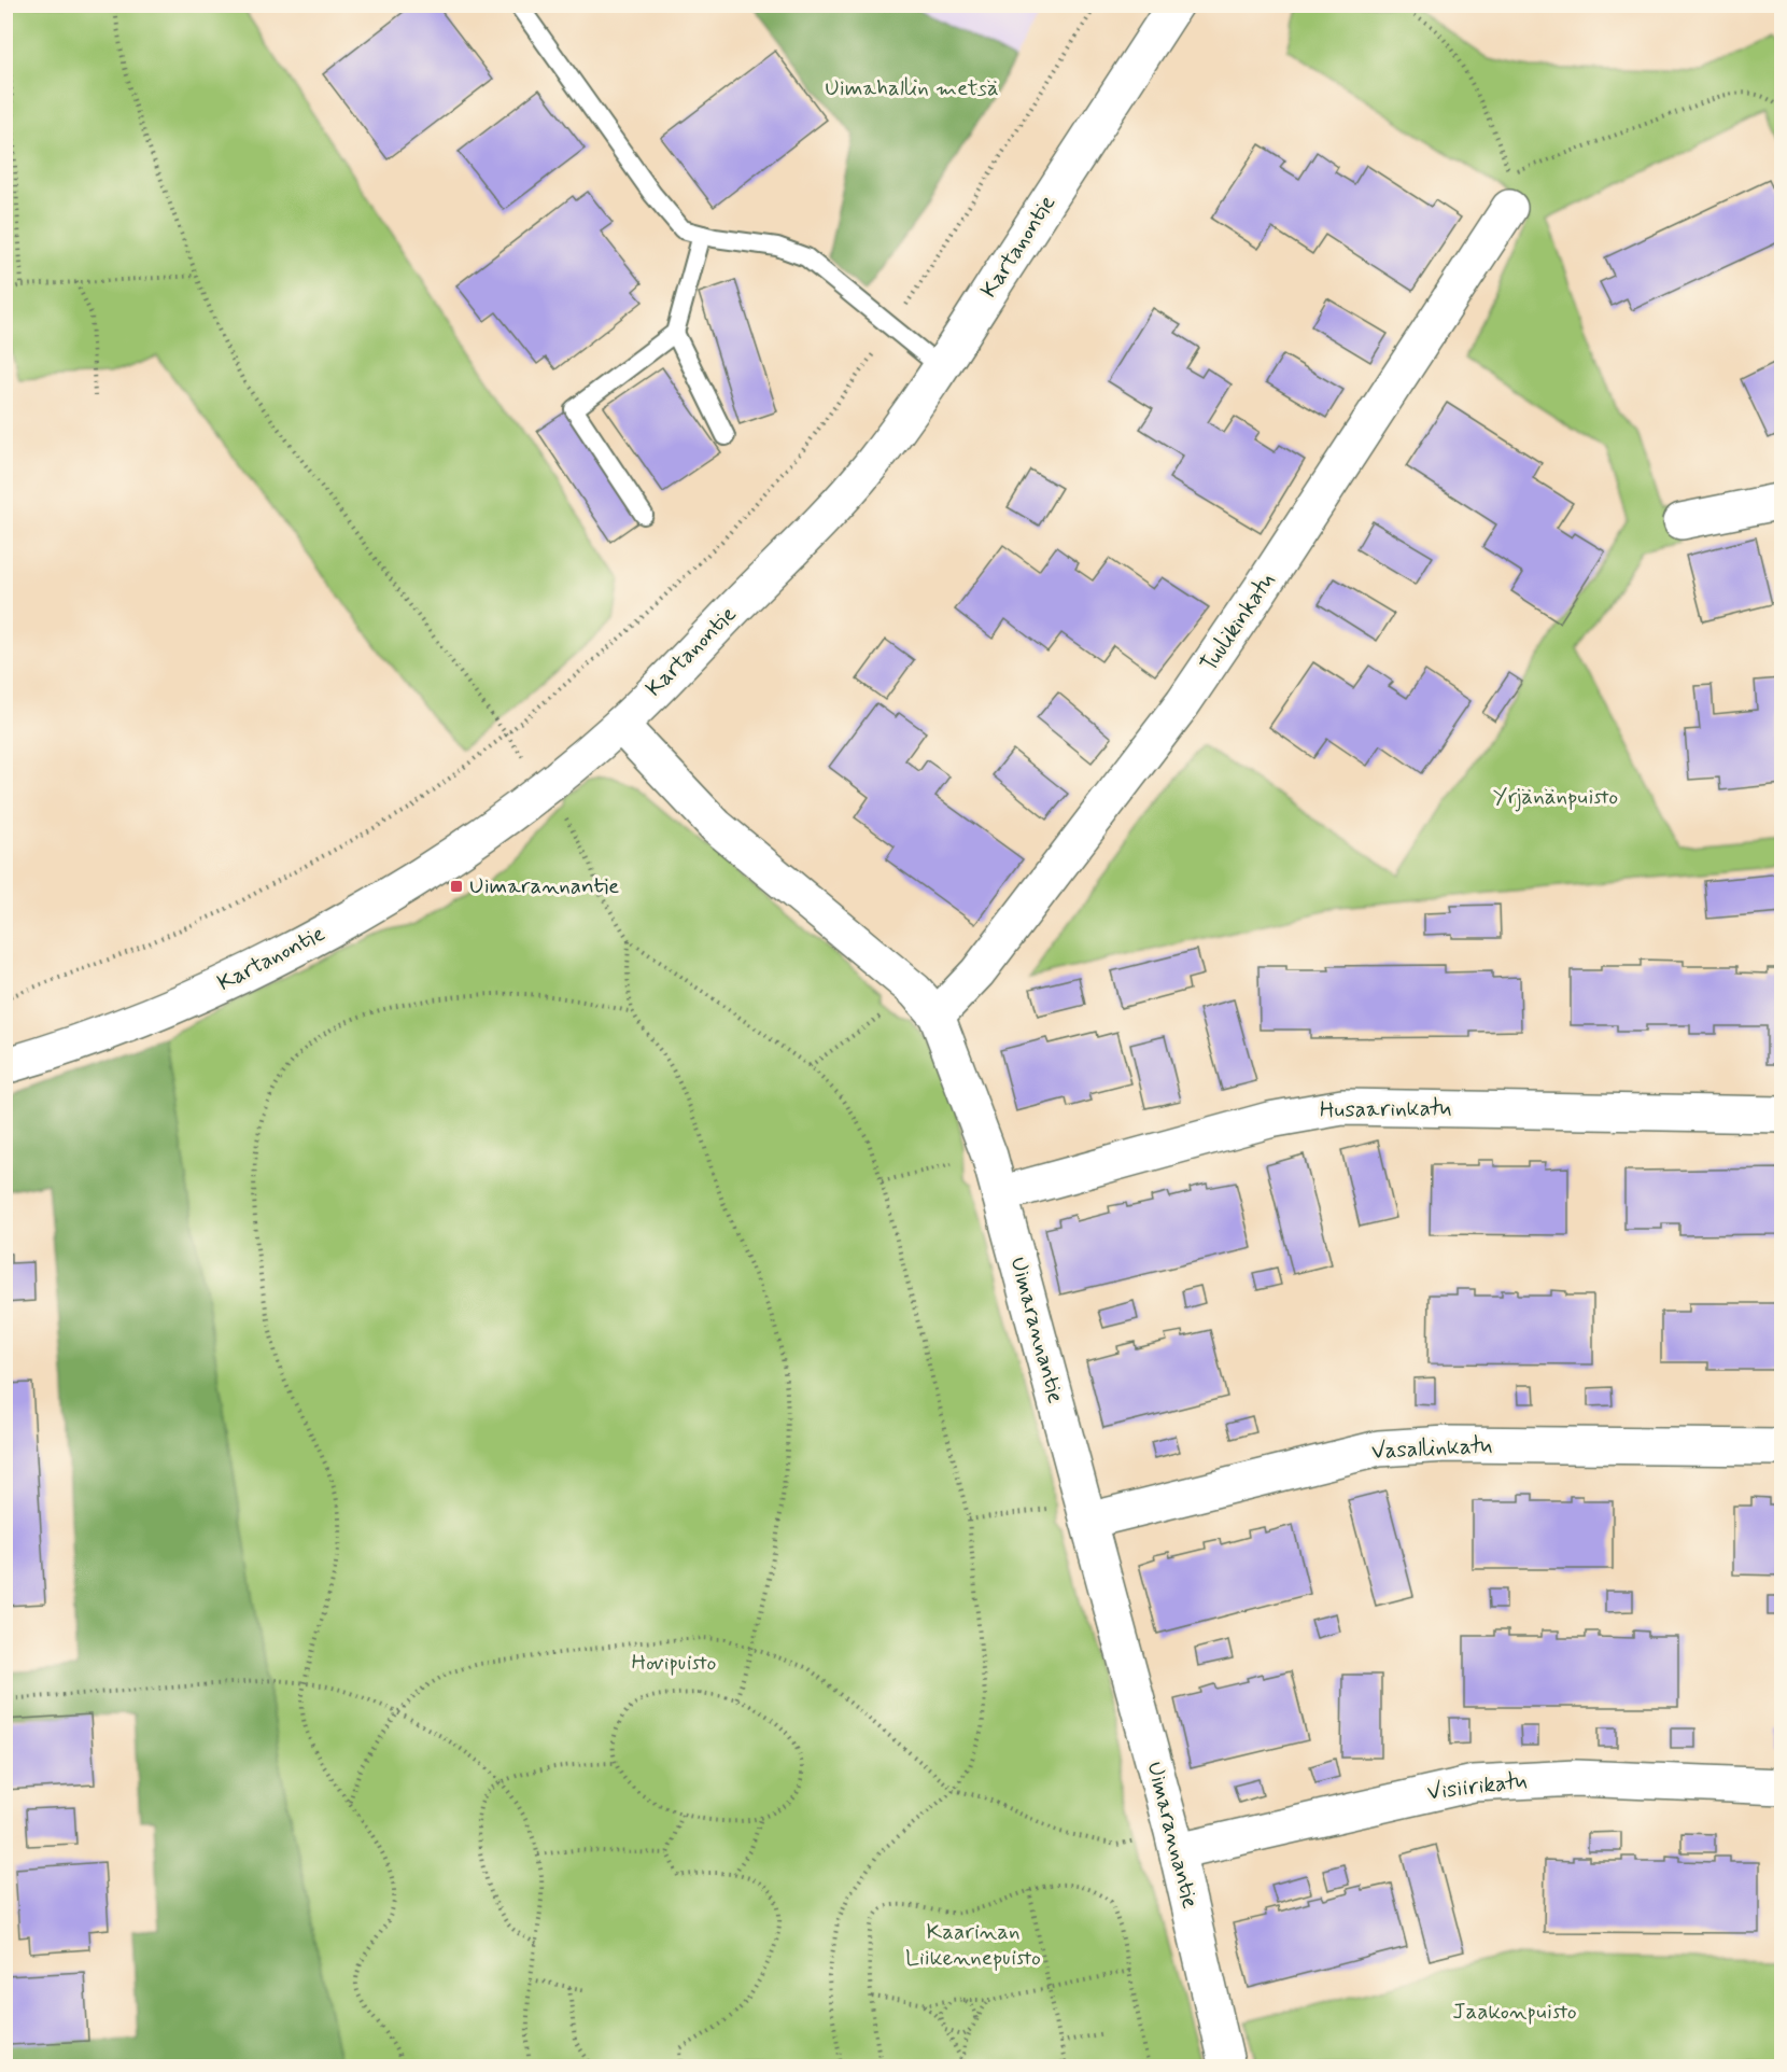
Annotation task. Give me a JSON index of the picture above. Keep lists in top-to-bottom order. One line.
{"streets":{"street":["Kartanontie","Tuulikinkatu","Husaarinkatu","Uimarannantie","Vasallinkatu","Visiirikatu"]},"crossings":[["Kartanontie","Uimarannantie"],["Tuulikinkatu","Uimarannantie"],["Husaarinkatu","Uimarannantie"],["Uimarannantie","Vasallinkatu"],["Uimarannantie","Visiirikatu"]],"parks":["Uimahallin metsä","Yrjänänpuisto","Hovipuisto","Kaarinan Liikennepuisto","Jaakonpuisto"],"places":{"transit":["Uimarannantie"]}}
